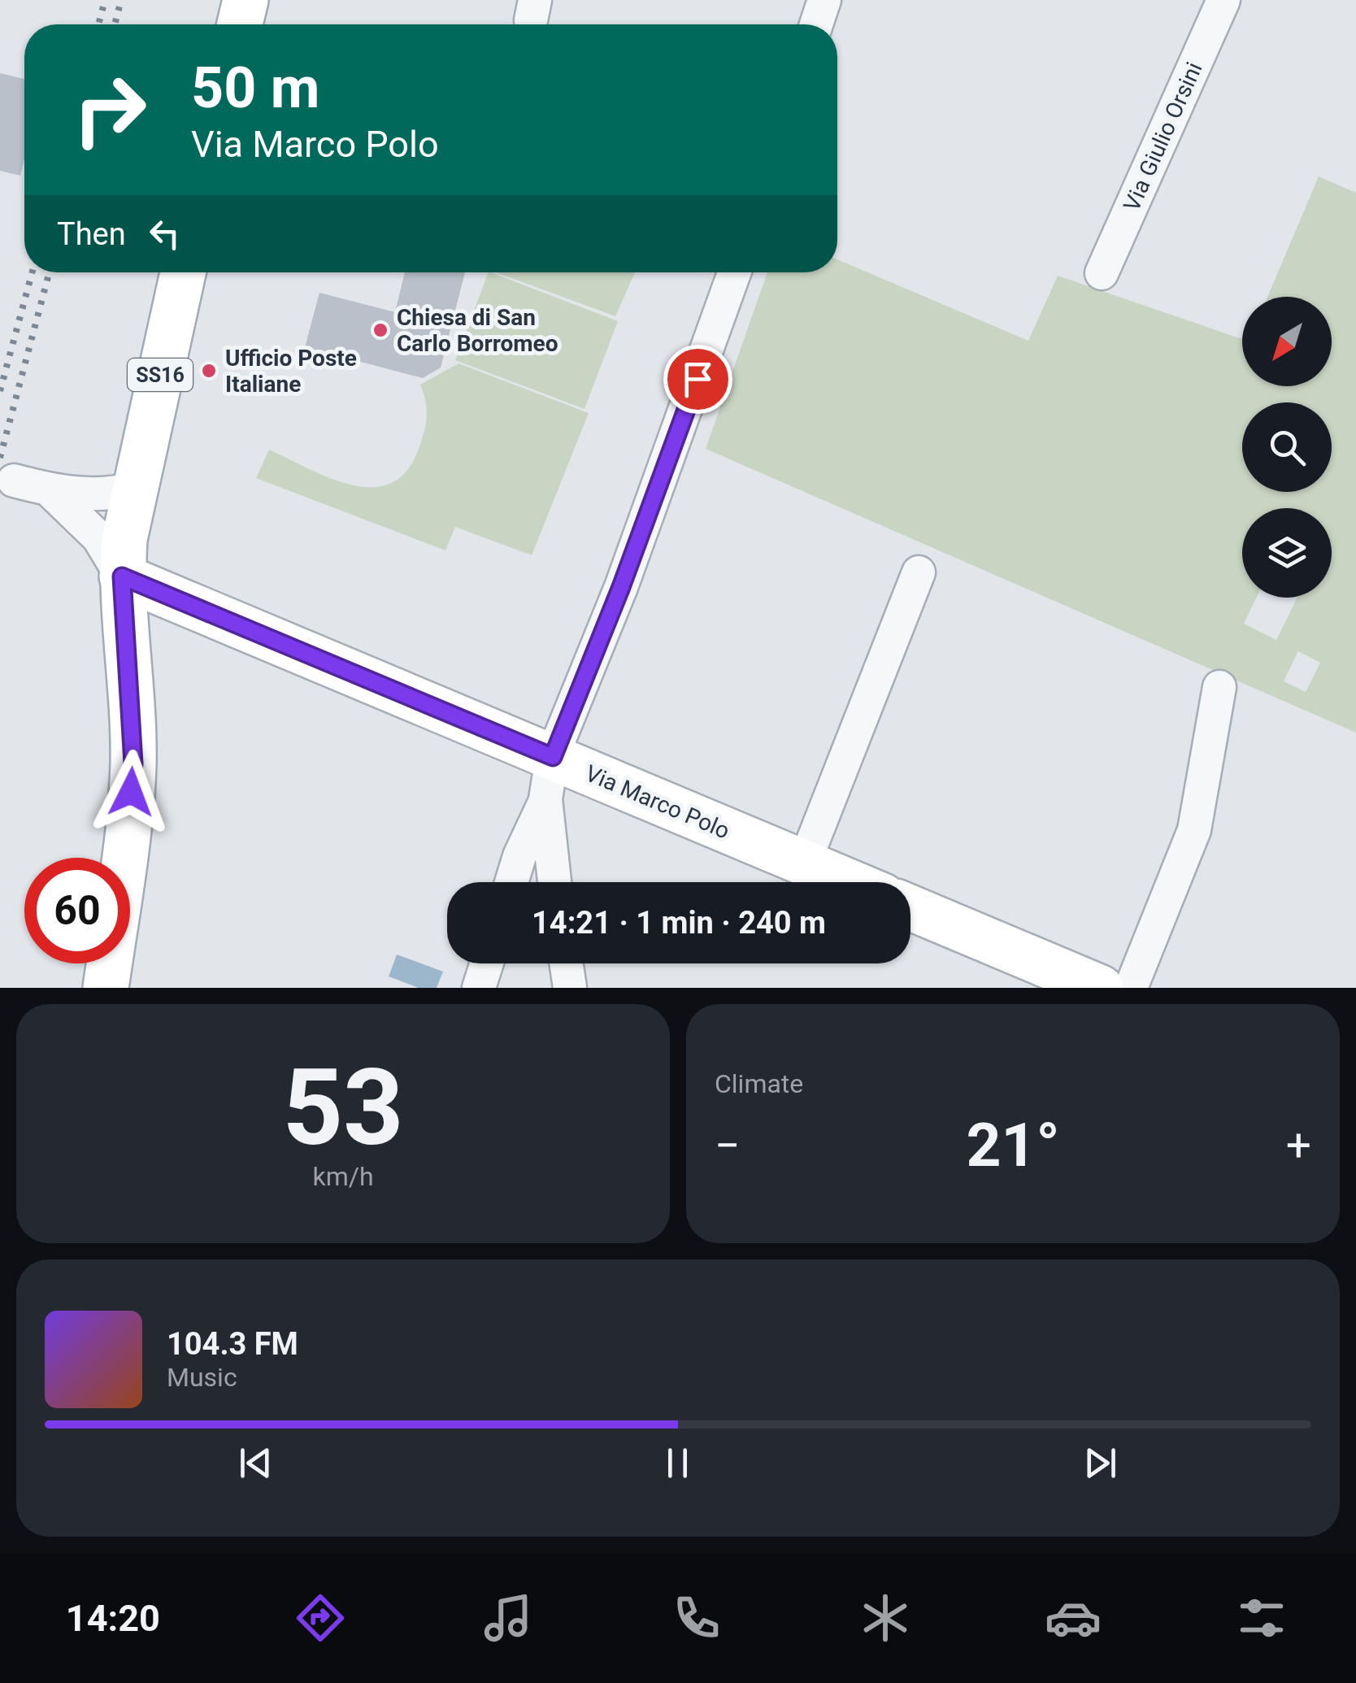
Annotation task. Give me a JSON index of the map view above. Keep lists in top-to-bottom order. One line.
{"streets":{"street":["Via Giulio Orsini","SS16","Via Marco Polo"]},"crossings":[["SS16","Via Marco Polo"]],"places":["Chiesa di San Carlo Borromeo","Ufficio Poste Italiane"],"north":"bottom left","page":{"turn":["50 m","Via Marco Polo"],"then":"Then","limit":"60","trip":"14:21 · 1 min · 240 m","tile":[["53","km/h"],"Climate"],"heat":["−","21°","+"],"song":["104.3 FM","Music"],"tabs":"14:20"}}
